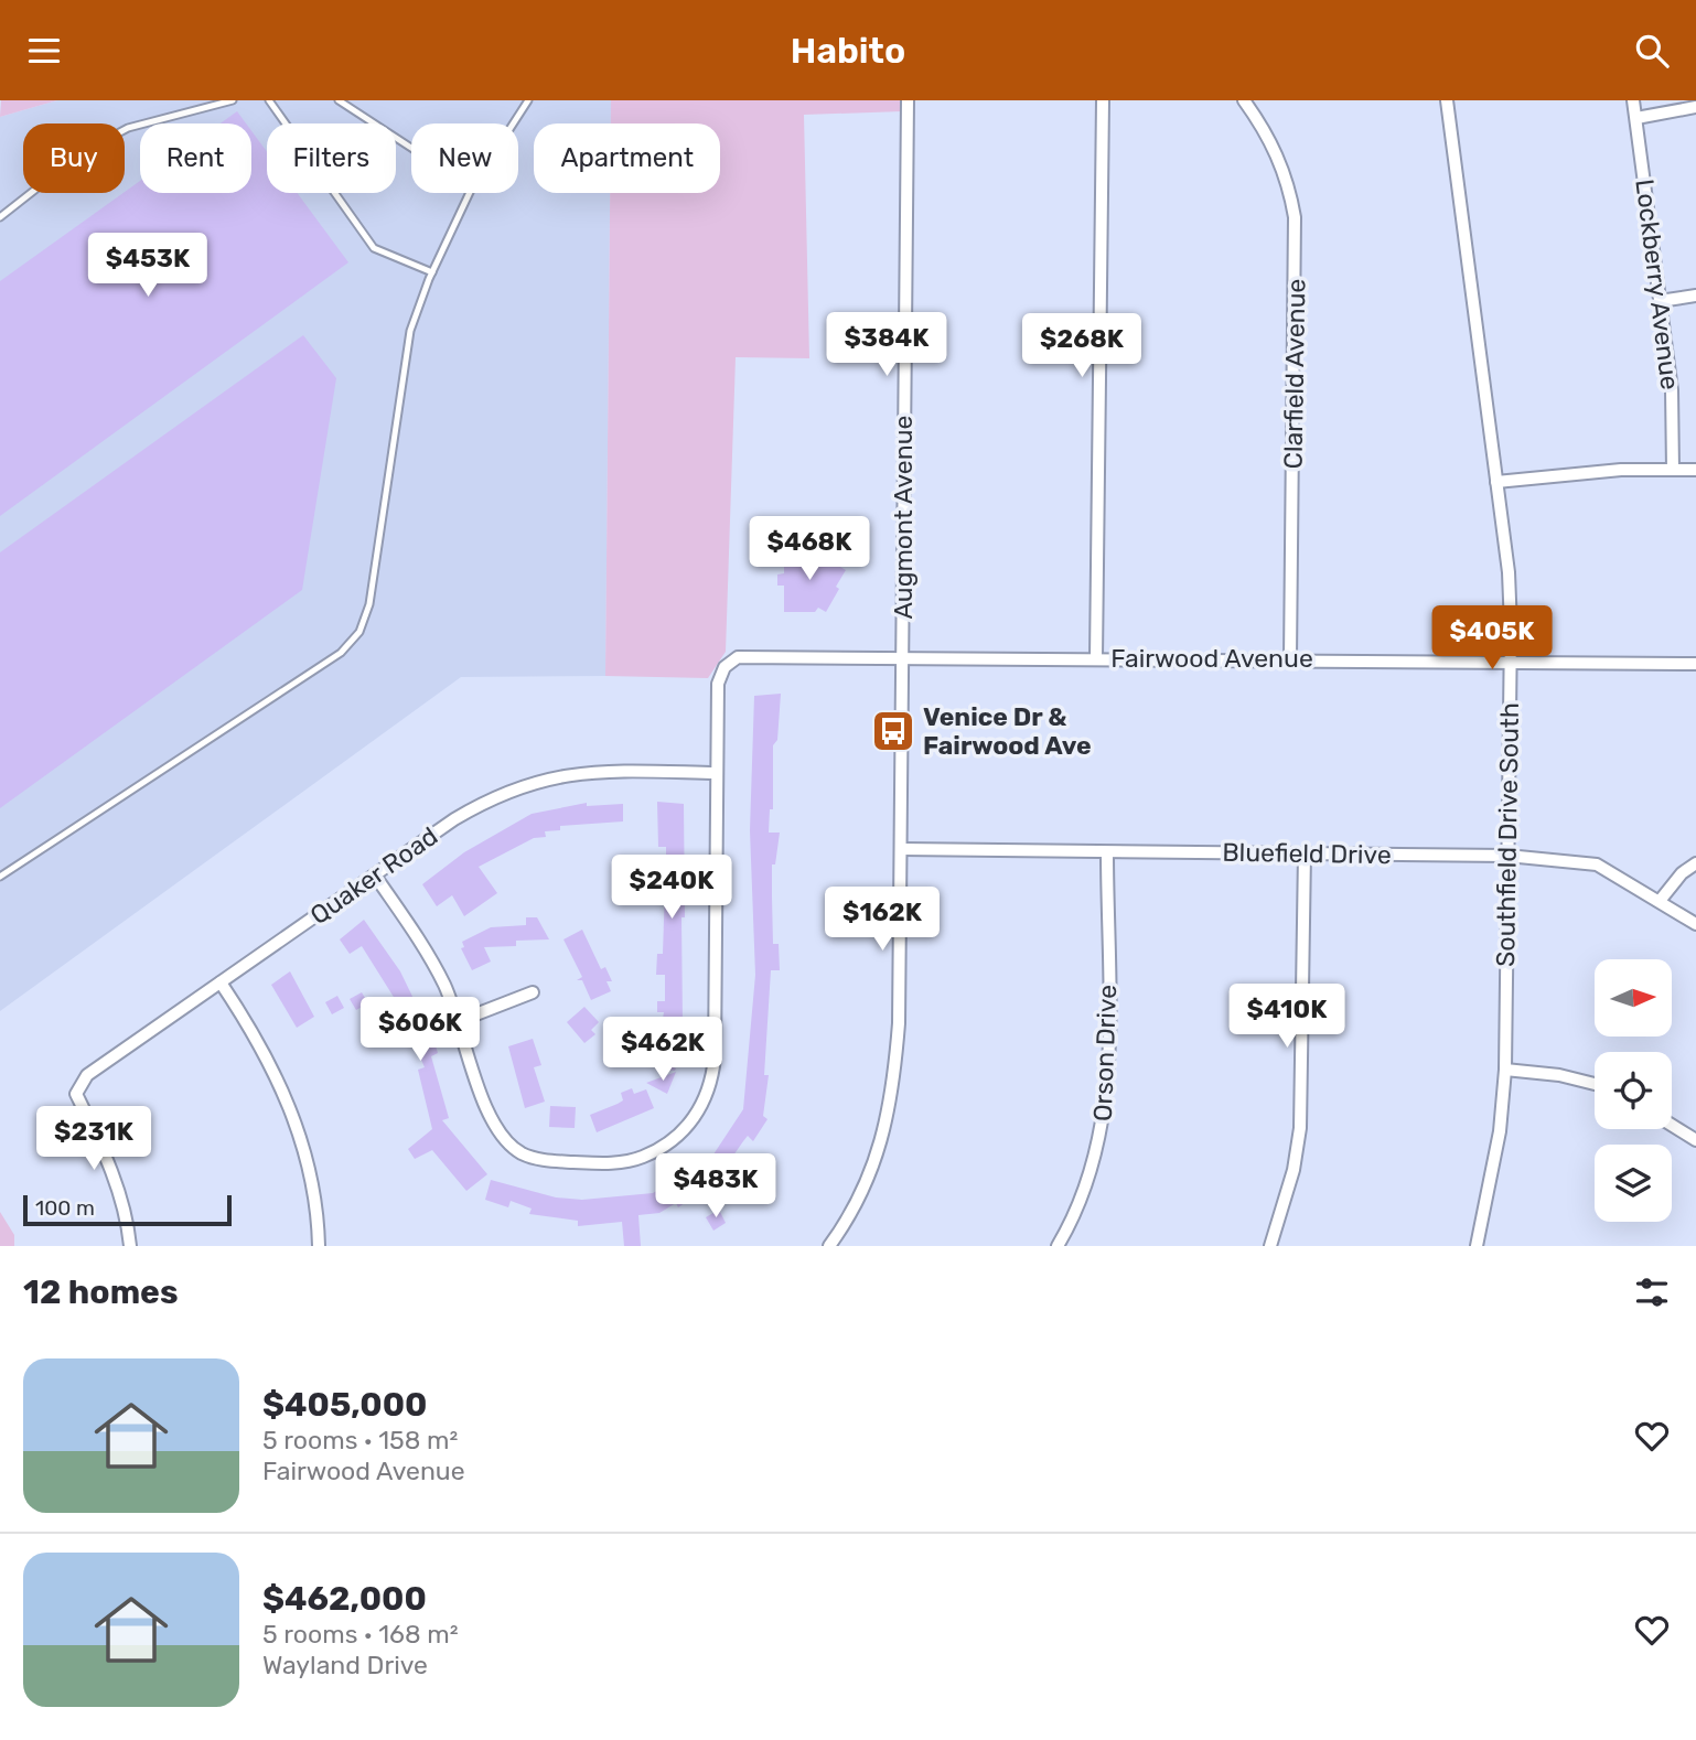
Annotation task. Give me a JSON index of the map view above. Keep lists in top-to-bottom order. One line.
{"streets":{"street":["Lockberry Avenue","Clarfield Avenue","Augmont Avenue","Fairwood Avenue","Southfield Drive South","Bluefield Drive","Quaker Road","Orson Drive"]},"crossings":[["Clarfield Avenue","Fairwood Avenue"],["Augmont Avenue","Fairwood Avenue"],["Augmont Avenue","Bluefield Drive"],["Fairwood Avenue","Southfield Drive South"],["Fairwood Avenue","Quaker Road"],["Southfield Drive South","Bluefield Drive"],["Bluefield Drive","Orson Drive"]],"places":{"bus stop":["Venice Dr & Fairwood Ave"]},"scale_bar":"100 m","north":"right","page":{"header":"Habito","chip":["Buy","Rent","Filters","New","Apartment"],"price":["$453K","$384K","$268K","$468K","$405K","$240K","$162K","$410K","$606K","$462K","$231K","$483K"],"scale":"100 m","heading":"12 homes","list":[{"name":"$405,000","note":"5 rooms · 158 m² · Fairwood Avenue"},{"name":"$462,000","note":"5 rooms · 168 m² · Wayland Drive"}]}}
